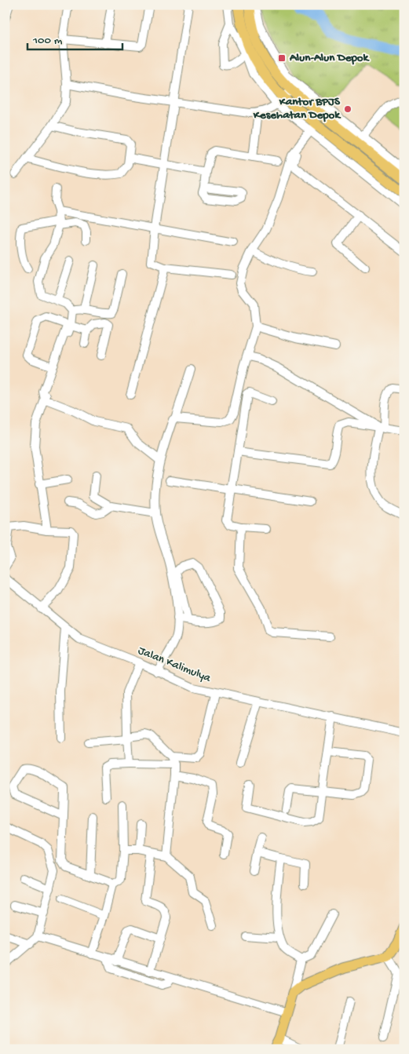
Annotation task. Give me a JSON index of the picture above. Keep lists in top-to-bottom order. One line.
{"streets":{"street":["Jalan Kalimulya"]},"places":{"transit":["Alun-Alun Depok"],"other":["Kantor BPJS Kesehatan Depok"]},"scale_bar":"100 m"}
